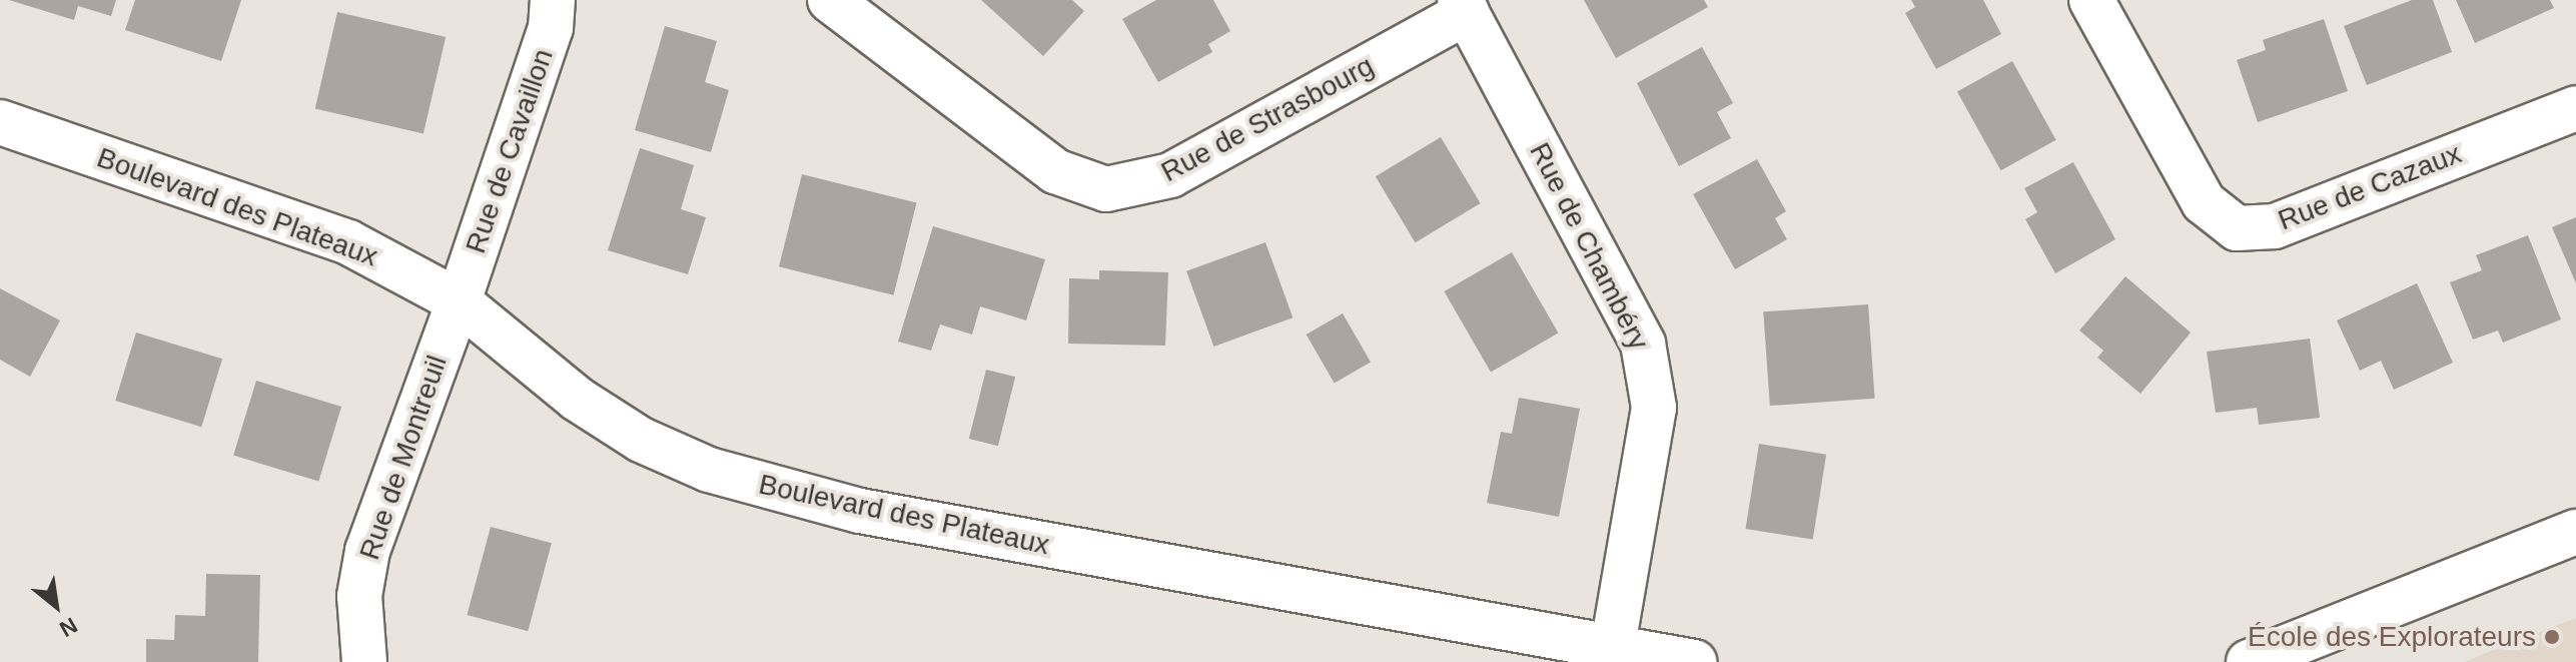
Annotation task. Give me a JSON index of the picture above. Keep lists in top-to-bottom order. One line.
{"streets":{"street":["Rue de Strasbourg","Rue de Cavaillon","Rue de Cazaux","Boulevard des Plateaux","Rue de Chambéry","Rue de Montreuil"]},"crossings":[["Rue de Strasbourg","Rue de Chambéry"],["Rue de Cavaillon","Boulevard des Plateaux"],["Rue de Cavaillon","Rue de Montreuil"],["Boulevard des Plateaux","Rue de Chambéry"],["Boulevard des Plateaux","Rue de Montreuil"]],"places":["École des Explorateurs"],"north":"bottom right"}
